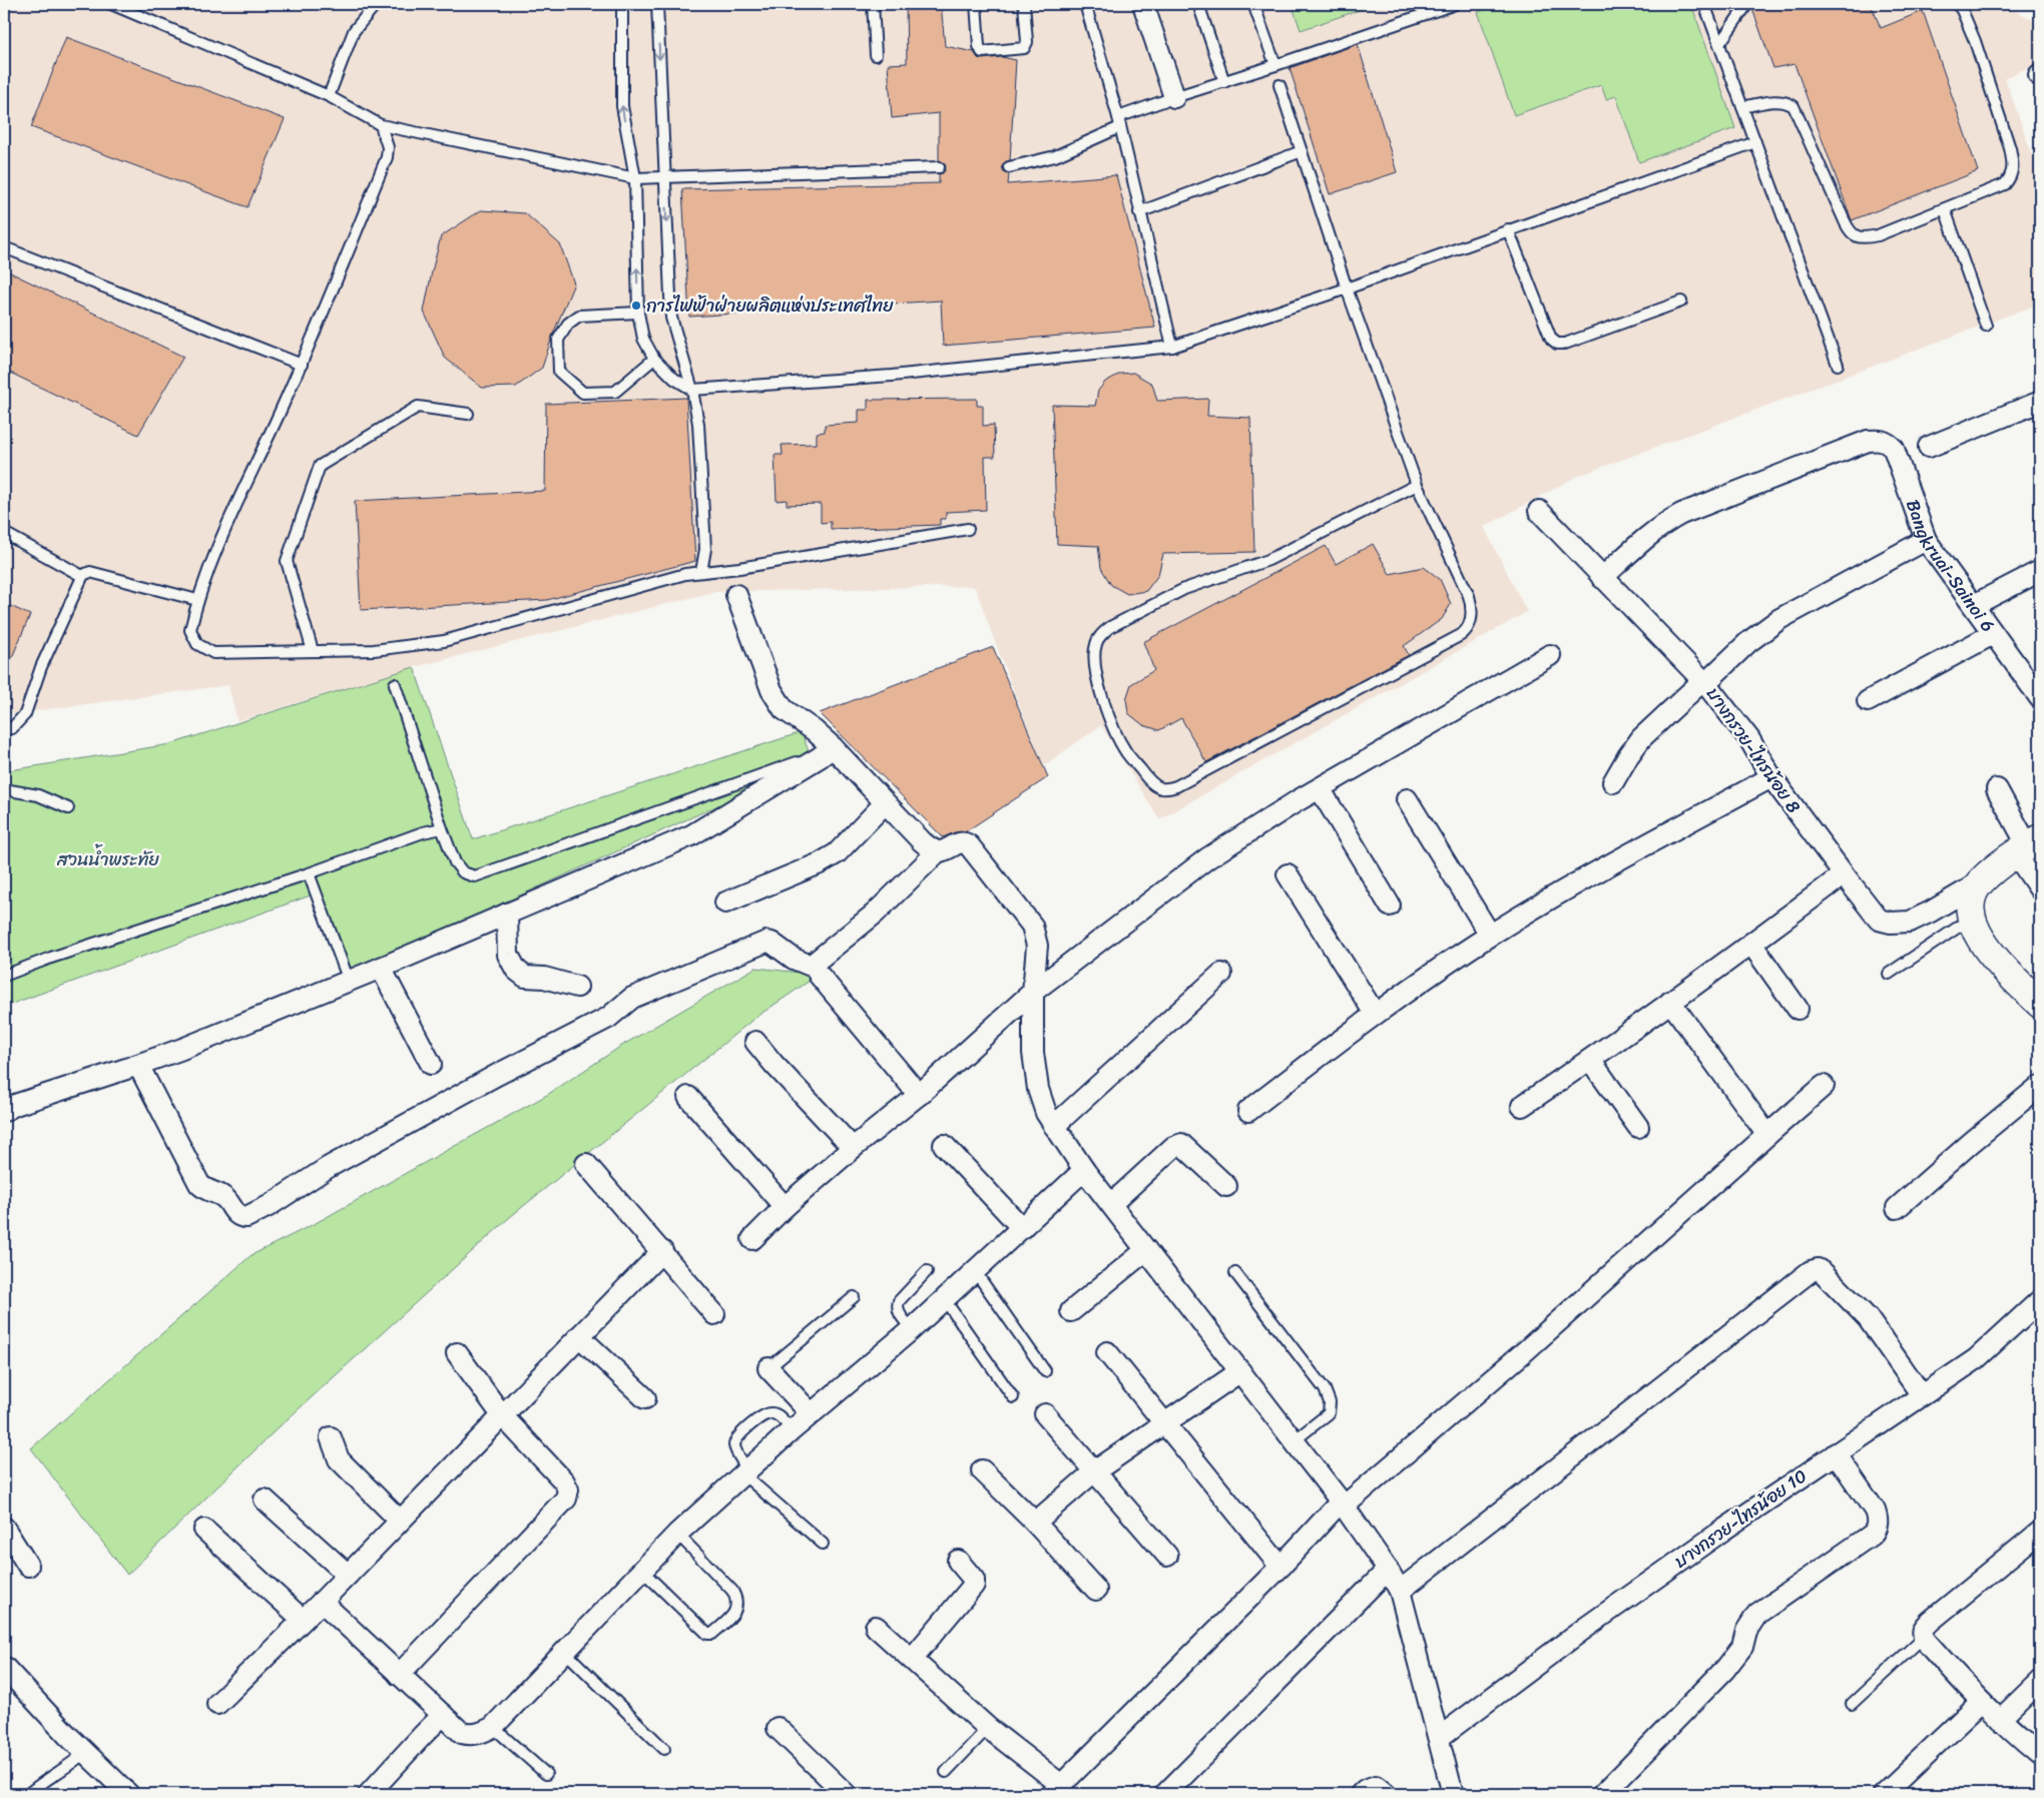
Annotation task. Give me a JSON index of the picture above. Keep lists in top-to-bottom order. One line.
{"streets":{"street":["Bangkruai-Sainoi 6","บางกรวย-ไทรน้อย 8","บางกรวย-ไทรน้อย 10"]},"crossings":[["Bangkruai-Sainoi 6","บางกรวย-ไทรน้อย 8"]],"parks":["สวนน้ำพระทัย"],"places":["การไฟฟ้าฝ่ายผลิตแห่งประเทศไทย"]}
